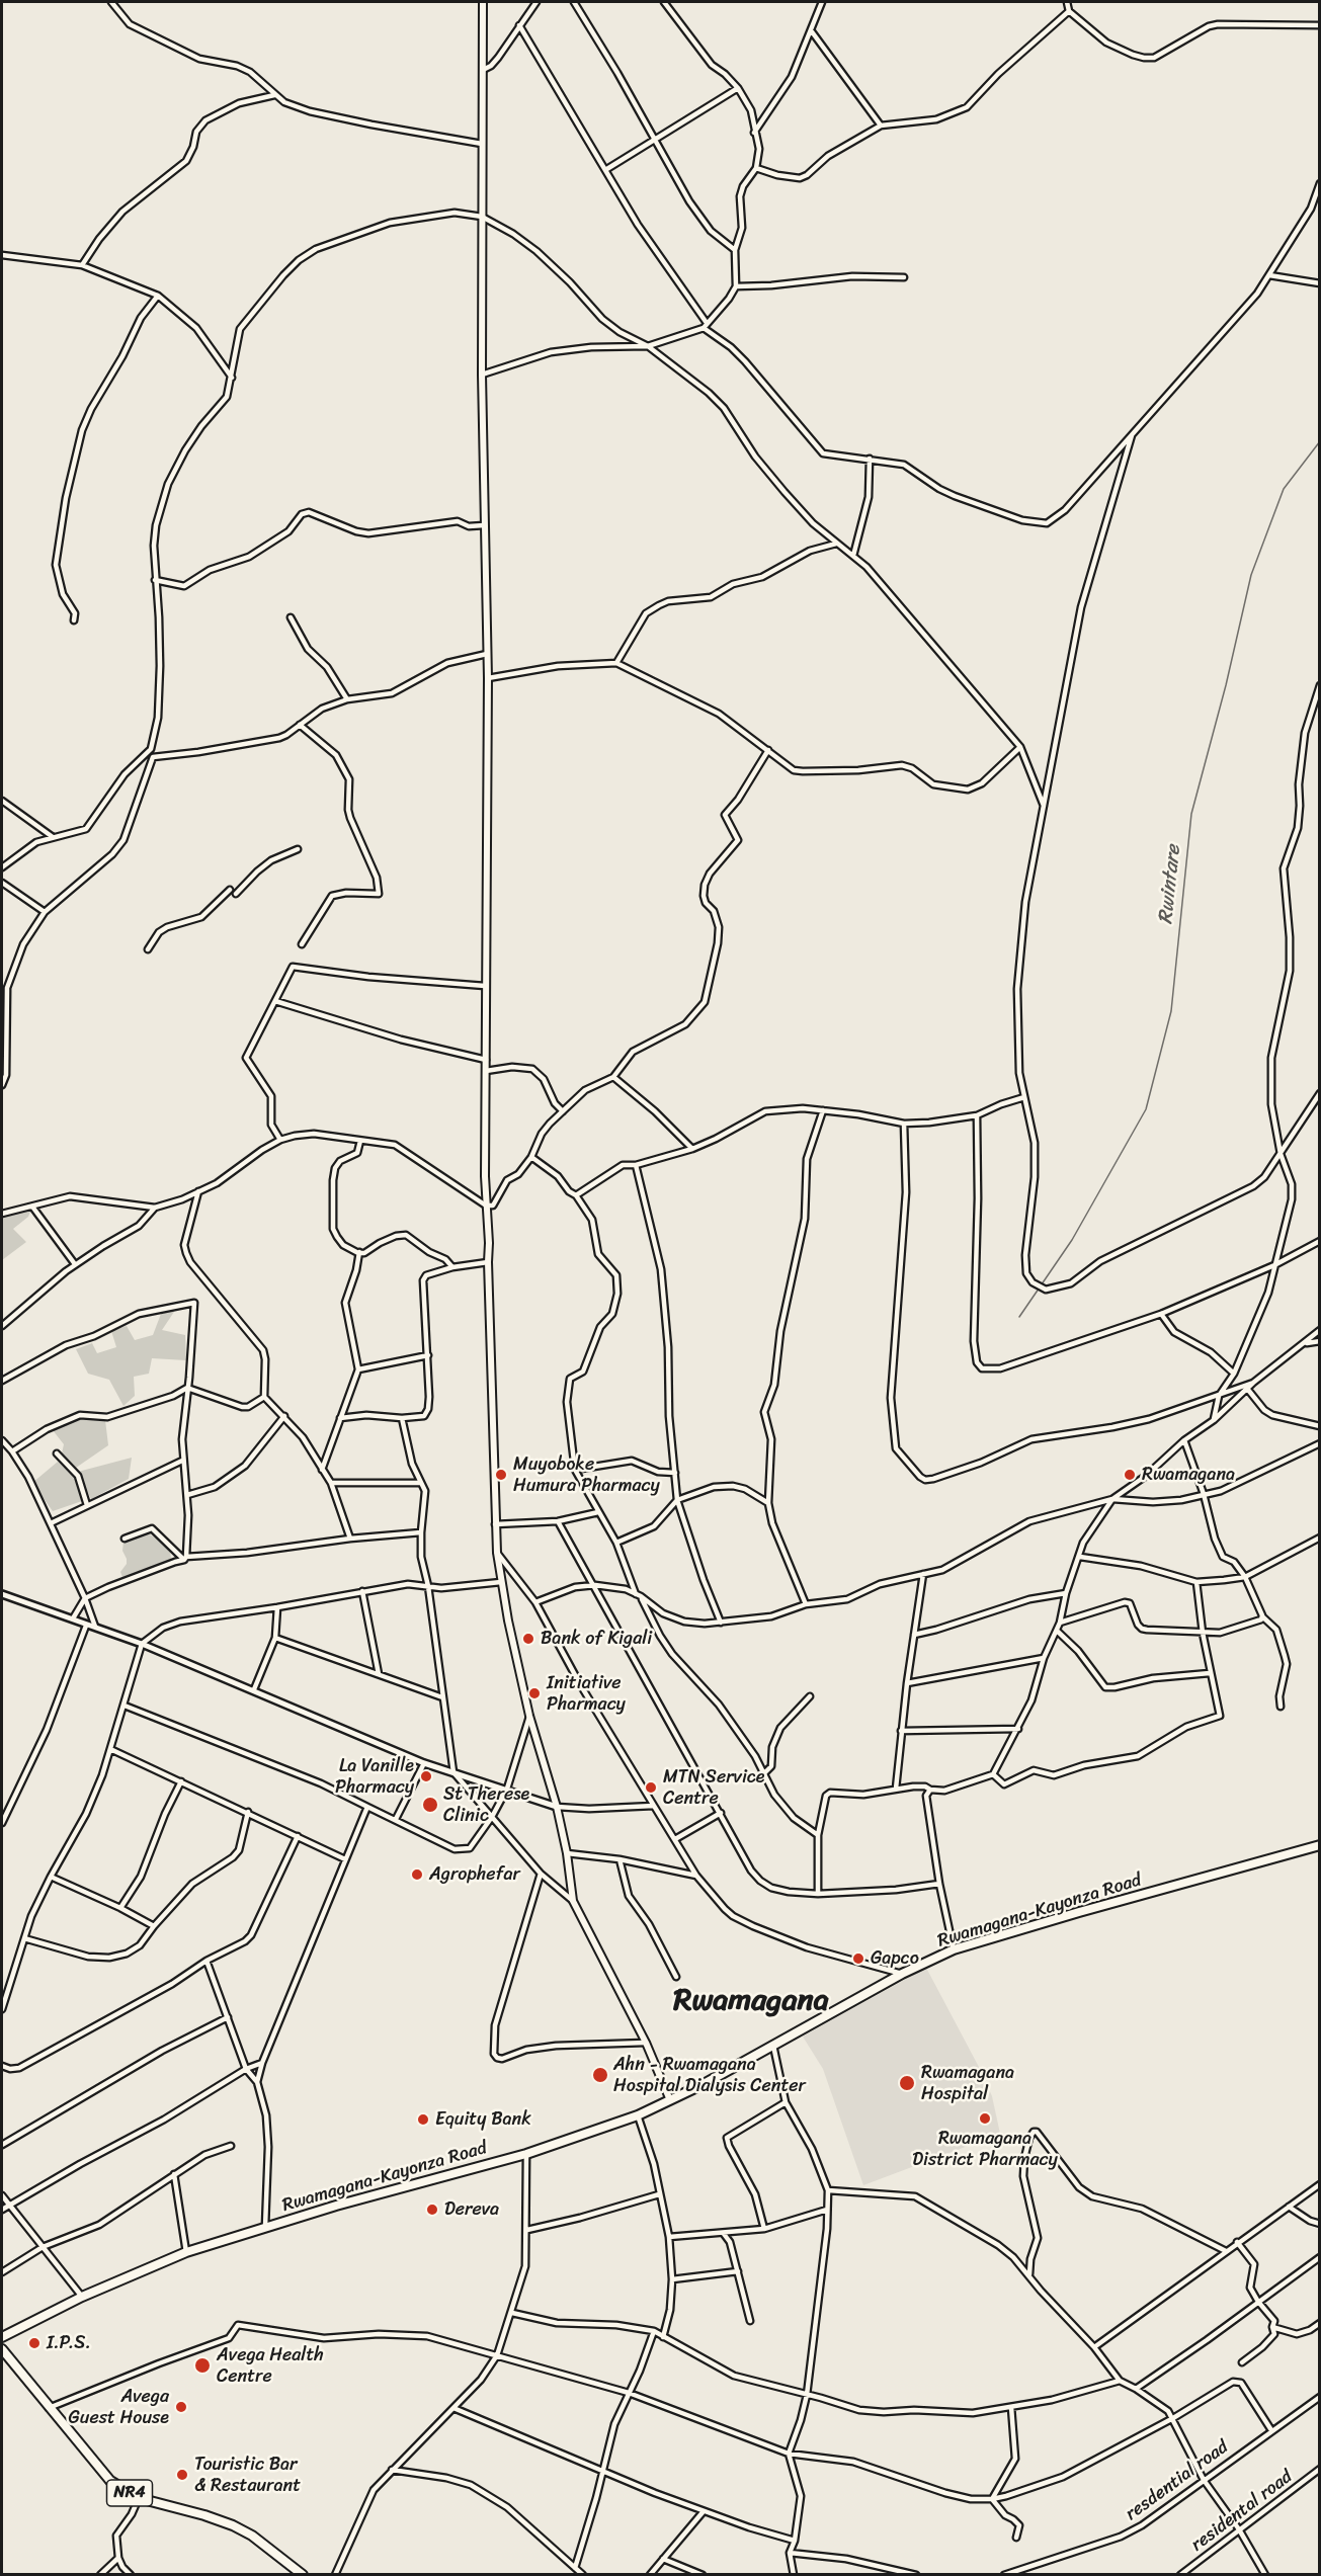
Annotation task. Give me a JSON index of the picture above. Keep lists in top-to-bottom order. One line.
{"streets":{"highway":["Rwamagana-Kayonza Road","NR4"],"street":["resdential road","residental road"]},"districts":["Rwamagana"],"water":["Rwintare"],"places":["Muyoboke Humura Pharmacy","Rwamagana","Bank of Kigali","Initiative Pharmacy","La Vanille Pharmacy","MTN Service Centre","St Therese Clinic","Agrophefar","Gapco","Ahn - Rwamagana Hospital Dialysis Center","Rwamagana Hospital","Rwamagana District Pharmacy","Equity Bank","Dereva","I.P.S.","Avega Health Centre","Avega Guest House","Touristic Bar & Restaurant"]}
